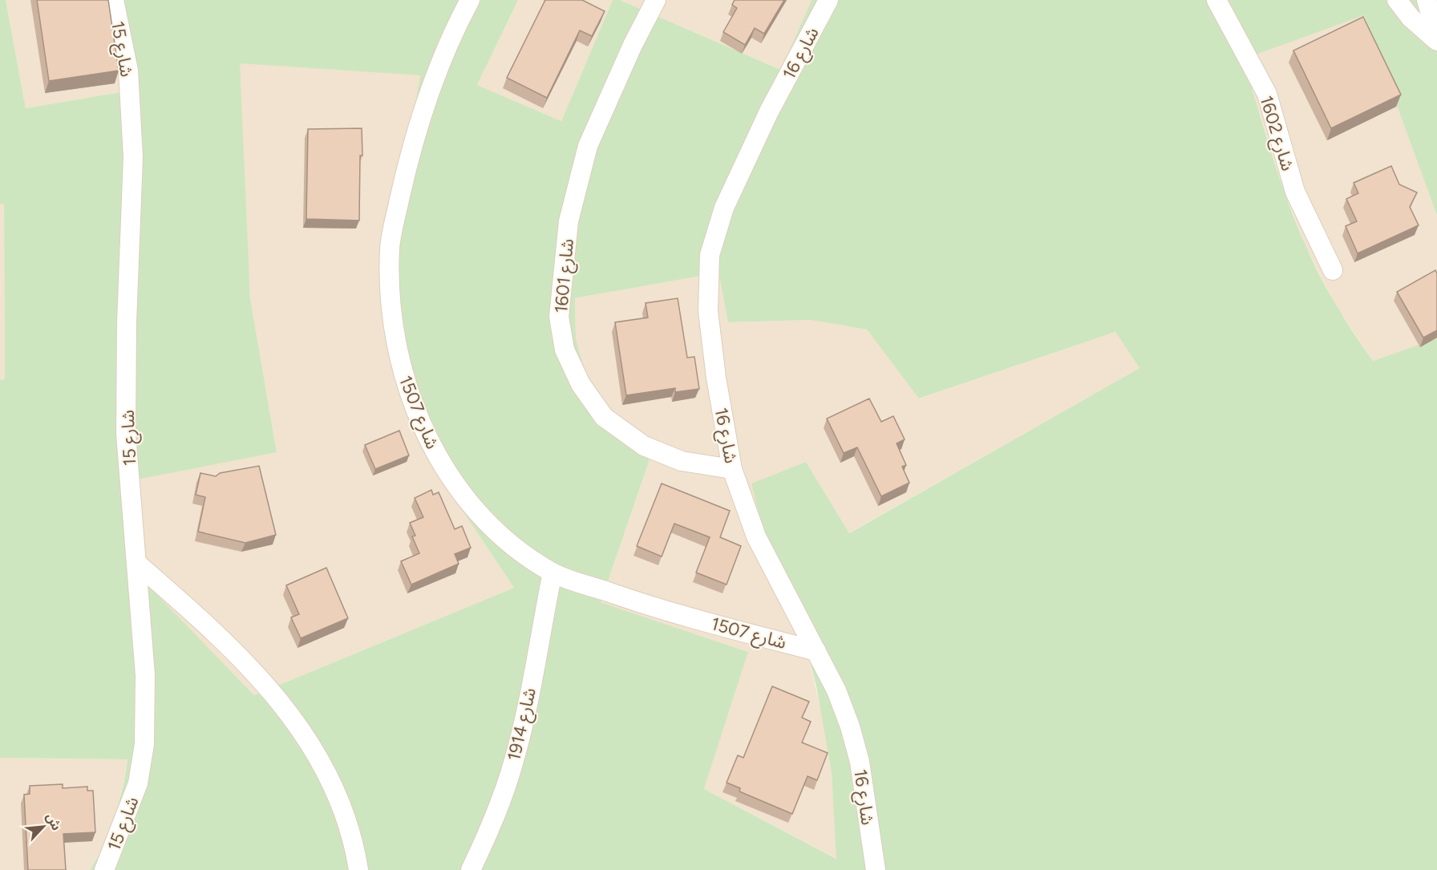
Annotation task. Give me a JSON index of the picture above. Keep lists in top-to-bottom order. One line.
{"streets":{"street":["شارع 15","شارع 16","شارع 1602","شارع 1601","شارع 1507","شارع 1914"]},"crossings":[["شارع 16","شارع 1601"],["شارع 16","شارع 1507"],["شارع 1507","شارع 1914"]],"north":"top right"}
